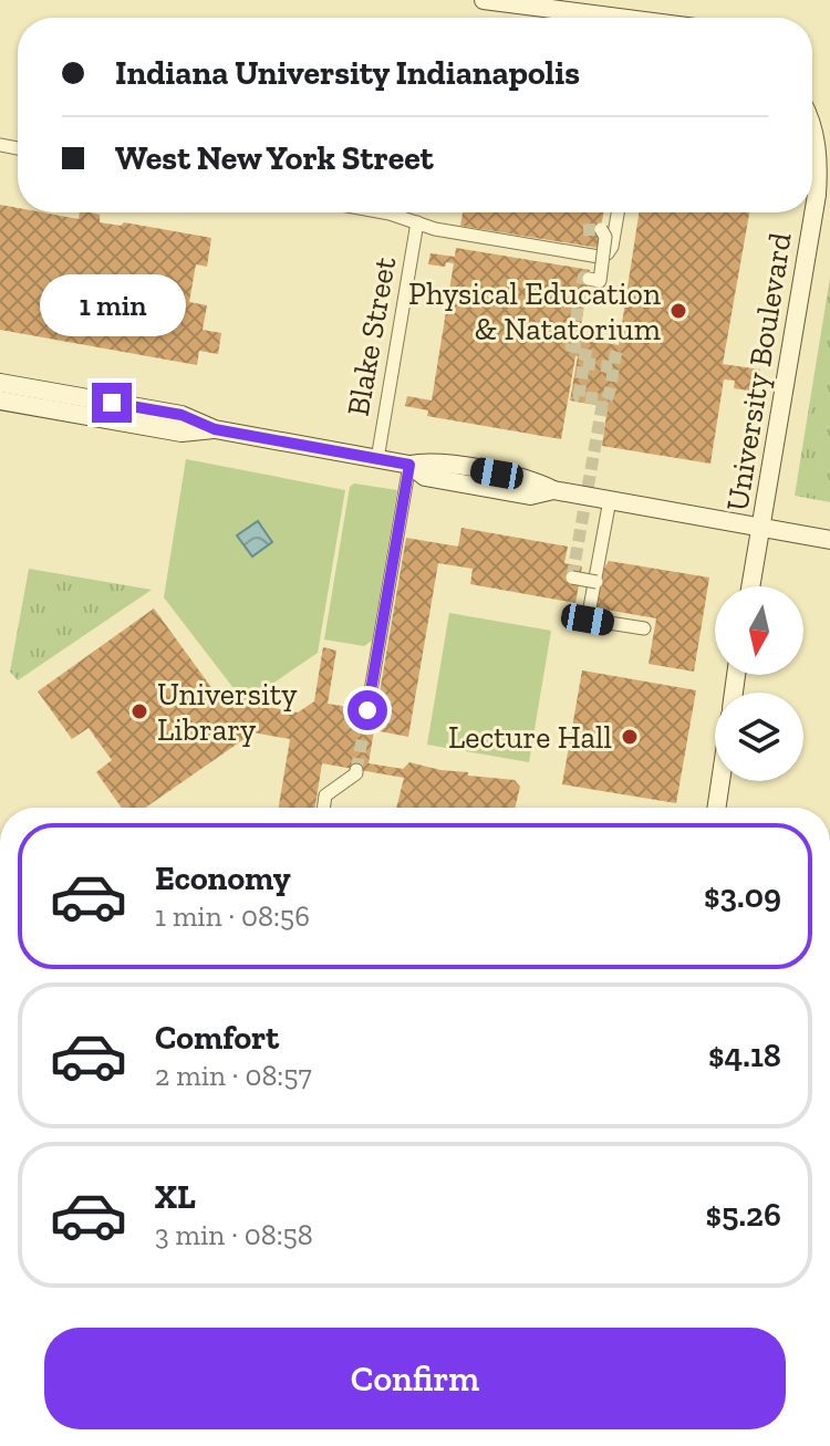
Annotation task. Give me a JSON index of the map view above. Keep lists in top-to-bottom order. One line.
{"streets":{"main road":["University Boulevard"],"street":["Blake Street"]},"places":["Physical Education & Natatorium","University Library","Lecture Hall"],"north":"bottom","page":{"banner":["Indiana University Indianapolis","West New York Street"],"bubble":"1 min","list":[{"name":"Economy","note":"1 min · 08:56","value":"$3.09"},{"name":"Comfort","note":"2 min · 08:57","value":"$4.18"},{"name":"XL","note":"3 min · 08:58","value":"$5.26"}],"buttons":"Confirm"}}
